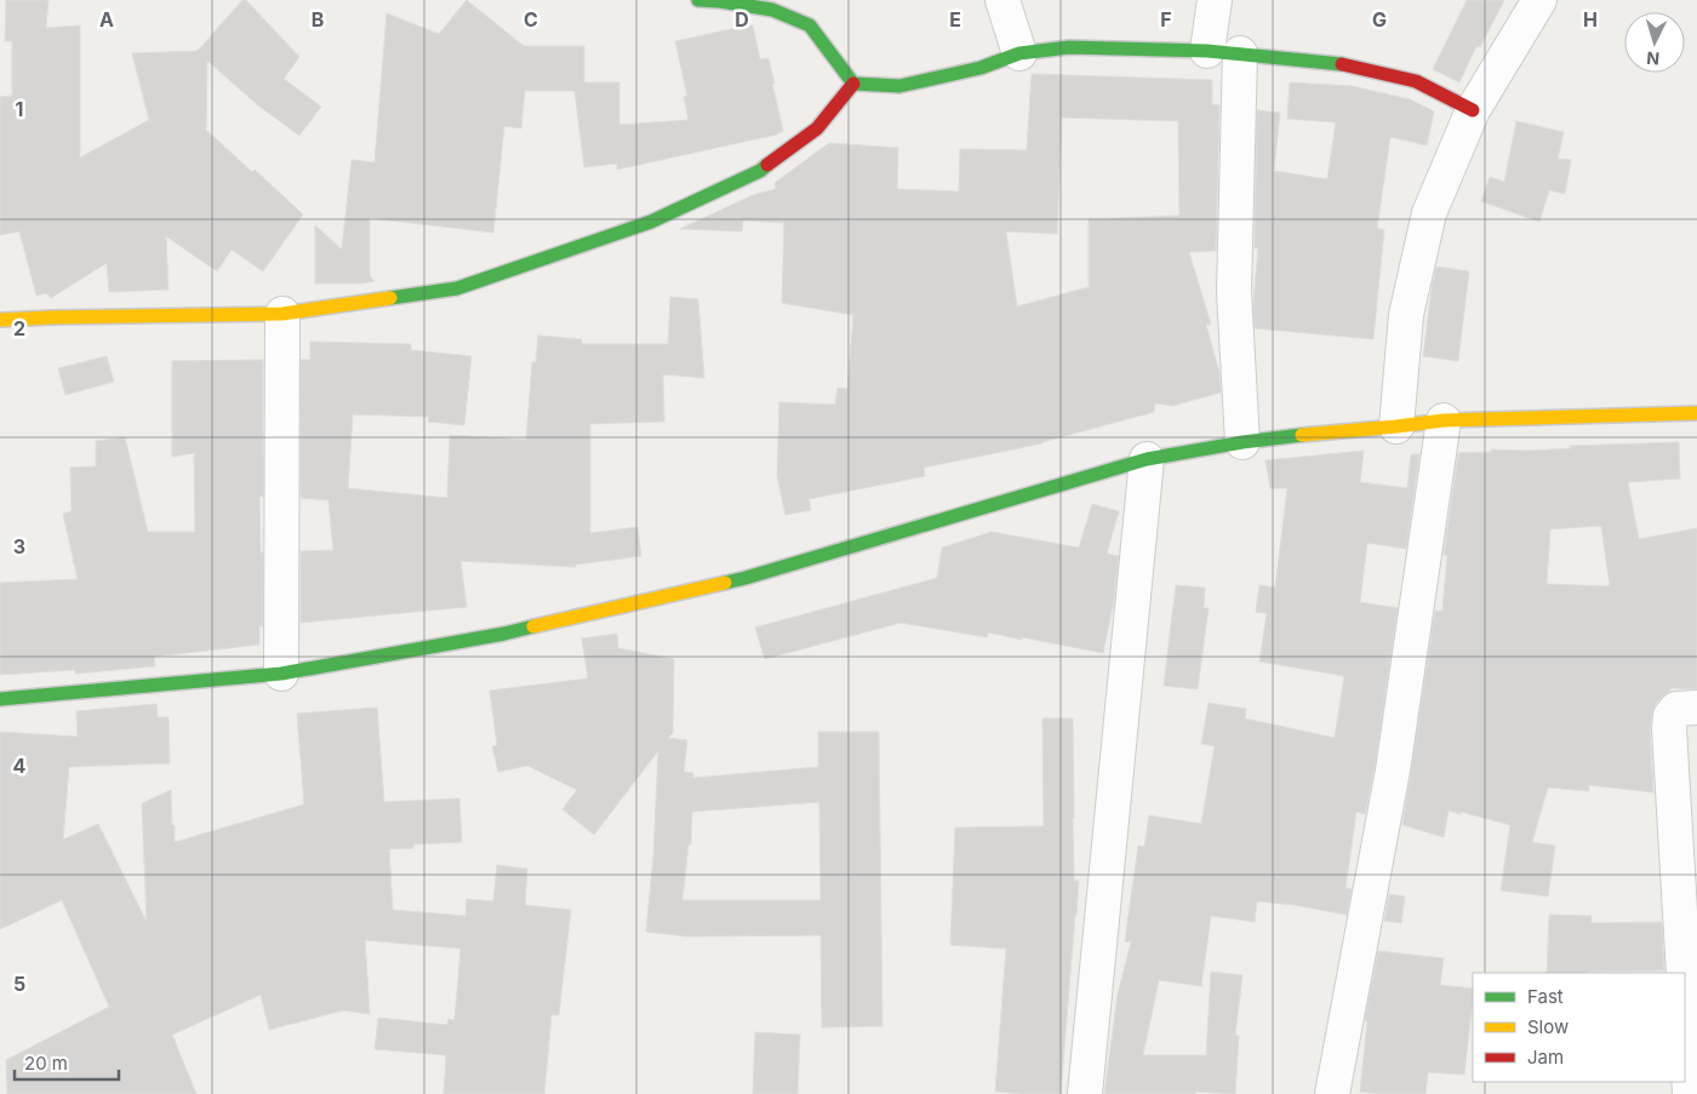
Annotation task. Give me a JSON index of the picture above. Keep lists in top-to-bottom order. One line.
{"legend":["Fast","Slow","Jam"],"scale_bar":"20 m","north":"bottom","grid":{"columns":["A","B","C","D","E","F","G","H"],"rows":["1","2","3","4","5"]}}
